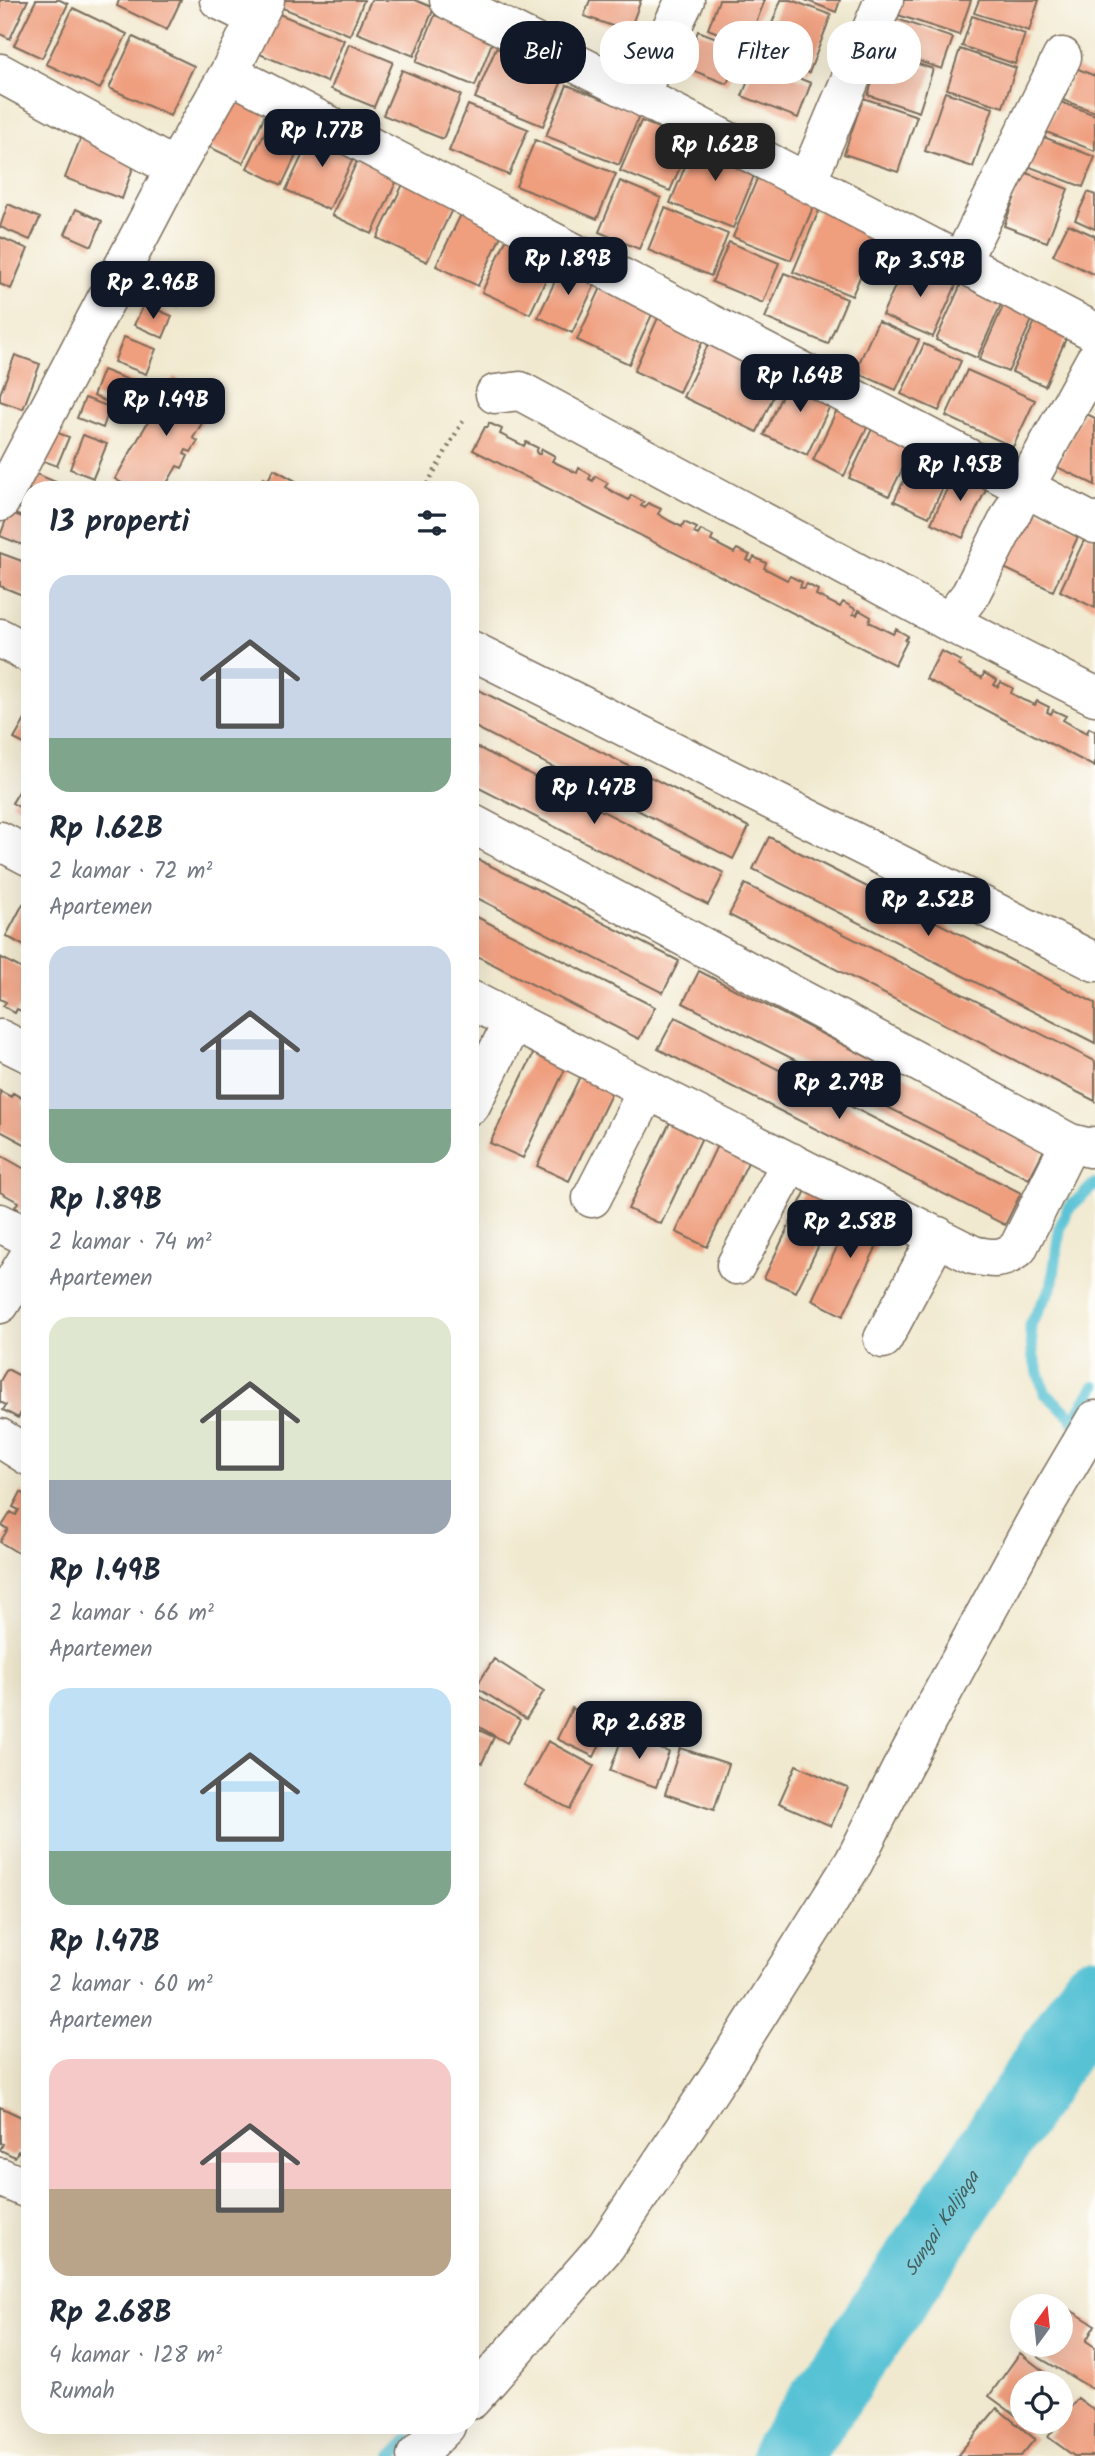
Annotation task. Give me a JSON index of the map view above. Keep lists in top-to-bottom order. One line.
{"water":["Sungai Kalijaga"],"north":"top","page":{"chip":["Beli","Sewa","Filter","Baru"],"price":["Rp 1.77B","Rp 1.62B","Rp 1.89B","Rp 3.59B","Rp 2.96B","Rp 1.64B","Rp 1.49B","Rp 1.95B","Rp 1.47B","Rp 2.52B","Rp 2.79B","Rp 2.58B","Rp 2.68B"],"heading":"13 properti","list":[{"name":"Rp 1.62B","note":"2 kamar · 72 m² · Apartemen"},{"name":"Rp 1.89B","note":"2 kamar · 74 m² · Apartemen"},{"name":"Rp 1.49B","note":"2 kamar · 66 m² · Apartemen"},{"name":"Rp 1.47B","note":"2 kamar · 60 m² · Apartemen"},{"name":"Rp 2.68B","note":"4 kamar · 128 m² · Rumah"}]}}
